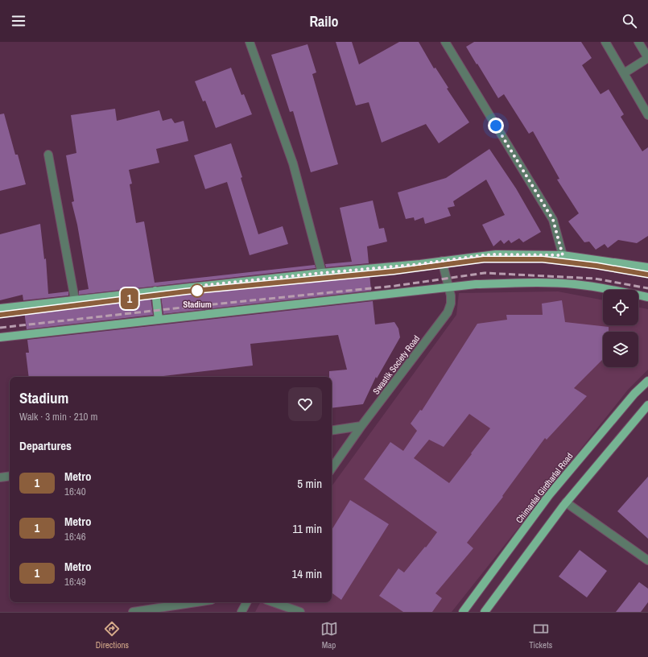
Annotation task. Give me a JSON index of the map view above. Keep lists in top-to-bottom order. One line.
{"streets":{"main road":["Chimanlal Girdharlal Road"],"street":["Swastik Society Road"]},"places":["Stadium"],"lines":["metro line 1"],"page":{"header":"Railo","on_map":"1","heading":[["Stadium","Walk · 3 min · 210 m"],"Departures"],"list":[{"mark":"1","name":"Metro","note":"16:40","value":"5 min"},{"mark":"1","name":"Metro","note":"16:46","value":"11 min"},{"mark":"1","name":"Metro","note":"16:49","value":"14 min"}],"tabs":["Directions","Map","Tickets"]}}
